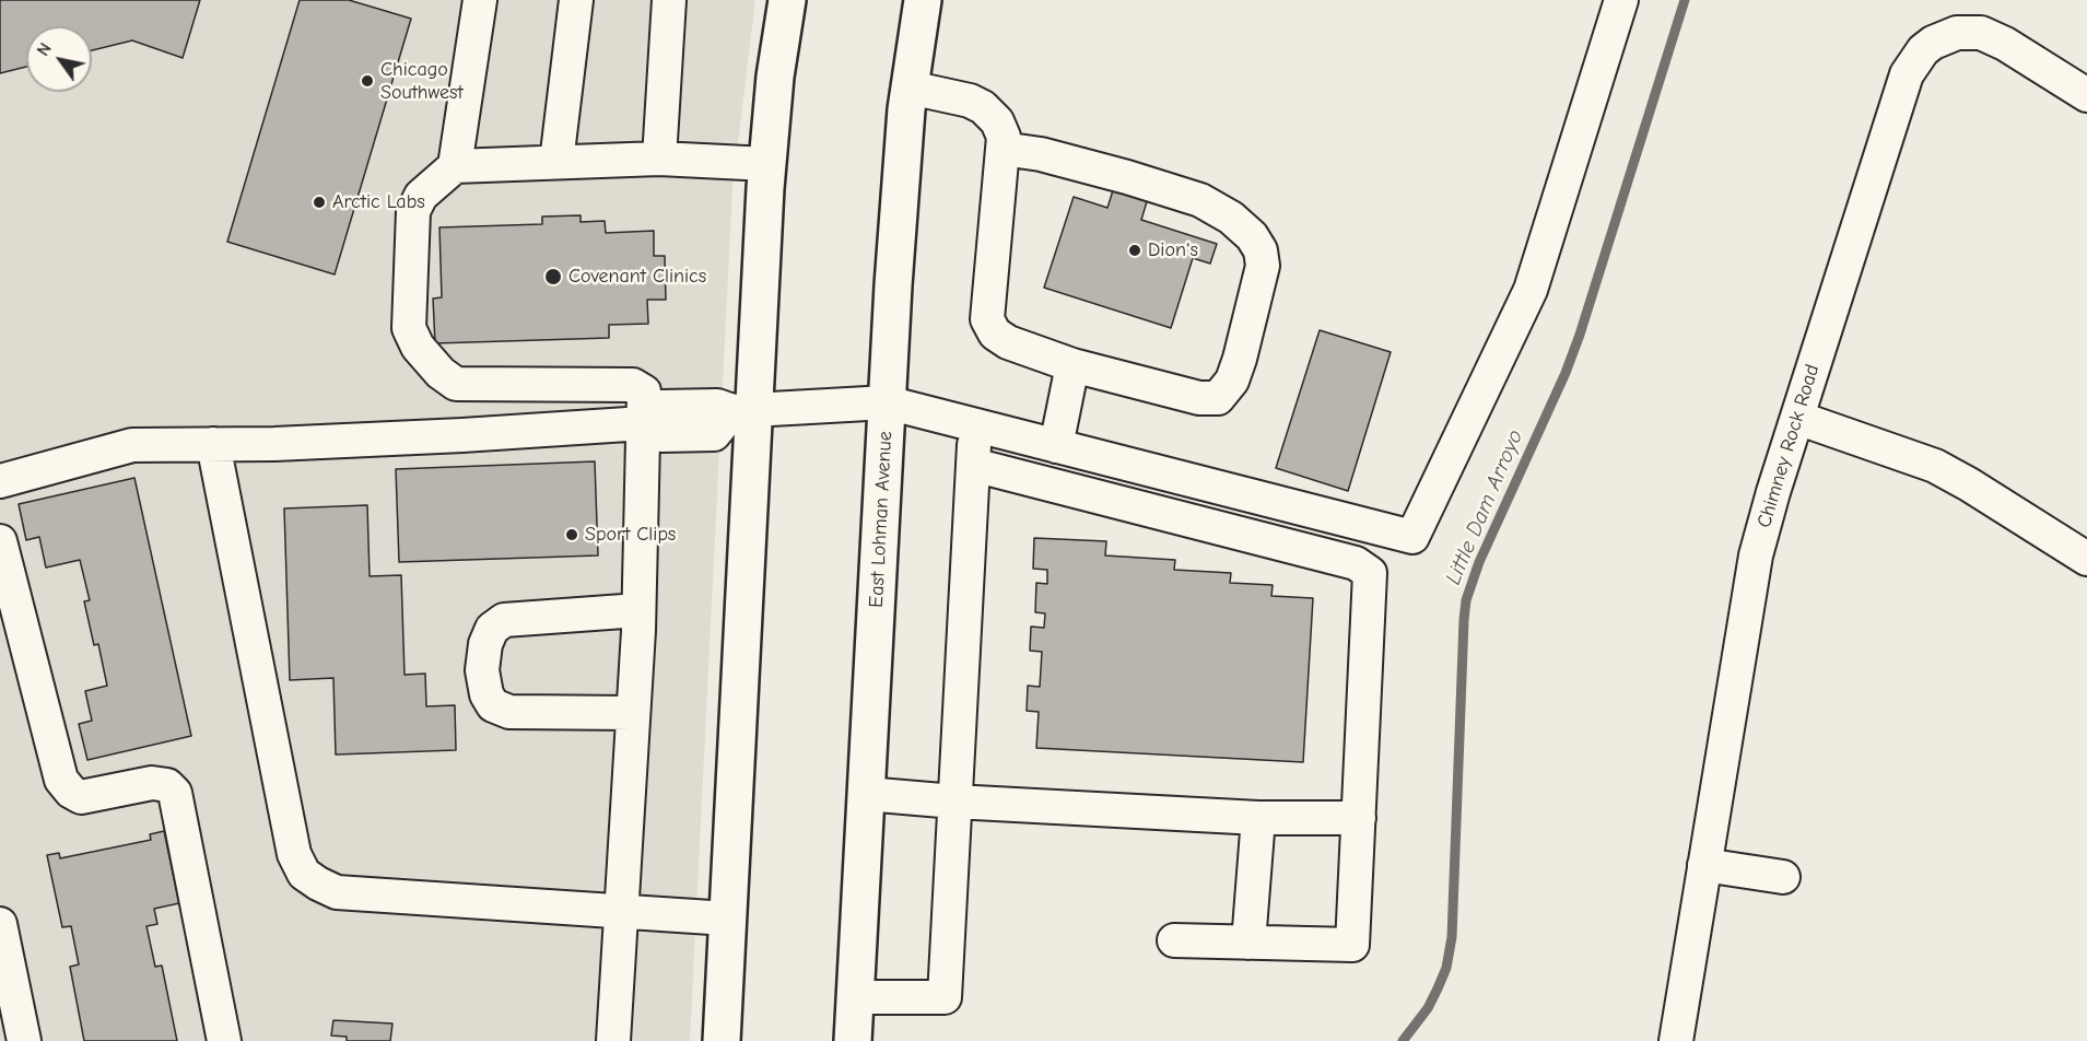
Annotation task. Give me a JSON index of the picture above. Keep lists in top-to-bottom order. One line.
{"streets":{"main road":["East Lohman Avenue"],"street":["Chimney Rock Road"]},"water":["Little Dam Arroyo"],"places":["Chicago Southwest","Arctic Labs","Dion's","Covenant Clinics","Sport Clips"],"north":"top left"}
